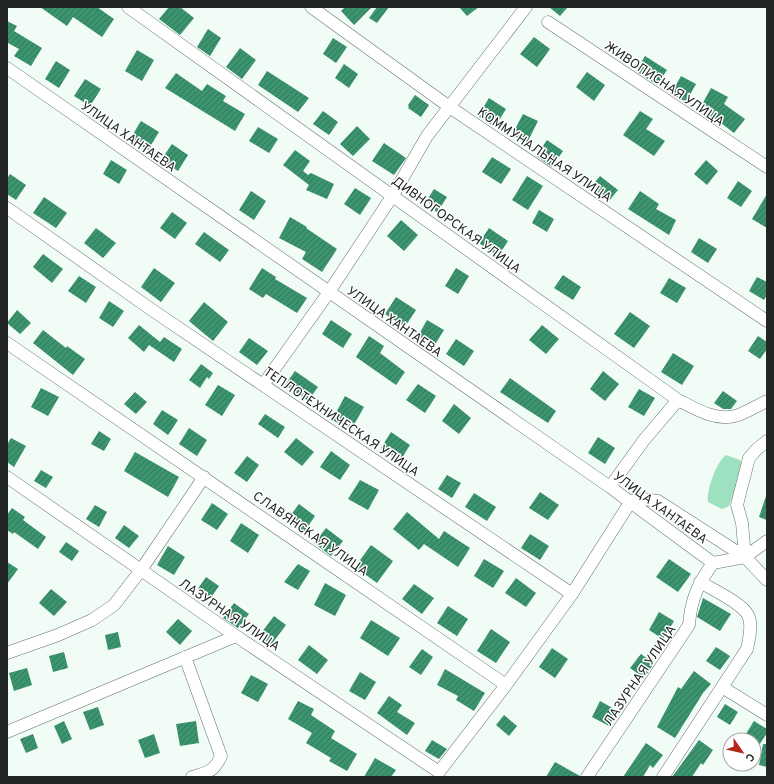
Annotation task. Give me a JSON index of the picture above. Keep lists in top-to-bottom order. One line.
{"streets":{"street":["ЖИВОПИСНАЯ УЛИЦА","УЛИЦА ХАНТАЕВА","КОММУНАЛЬНАЯ УЛИЦА","ДИВНОГОРСКАЯ УЛИЦА","ТЕПЛОТЕХНИЧЕСКАЯ УЛИЦА","СЛАВЯНСКАЯ УЛИЦА","ЛАЗУРНАЯ УЛИЦА"]},"crossings":[["УЛИЦА ХАНТАЕВА","ЛАЗУРНАЯ УЛИЦА"],["СЛАВЯНСКАЯ УЛИЦА","ЛАЗУРНАЯ УЛИЦА"]],"north":"bottom right"}
